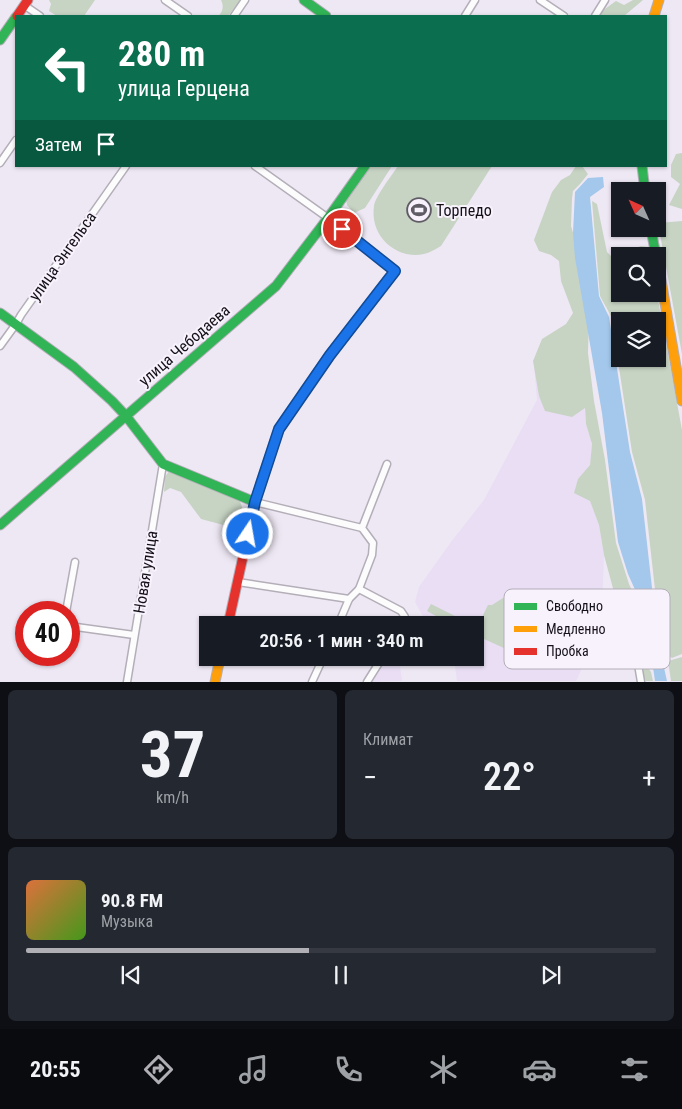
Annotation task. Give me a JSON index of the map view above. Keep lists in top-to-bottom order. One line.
{"streets":{"street":["улица Энгельса","улица Чебодаева","Новая улица"]},"places":{"sports":["Торпедо"]},"legend":["Свободно","Медленно","Пробка"],"north":"top left","page":{"turn":["280 m","улица Герцена"],"then":"Затем","limit":"40","trip":"20:56 · 1 мин · 340 m","tile":[["37","km/h"],"Климат"],"heat":["−","22°","+"],"song":["90.8 FM","Музыка"],"tabs":"20:55"}}
